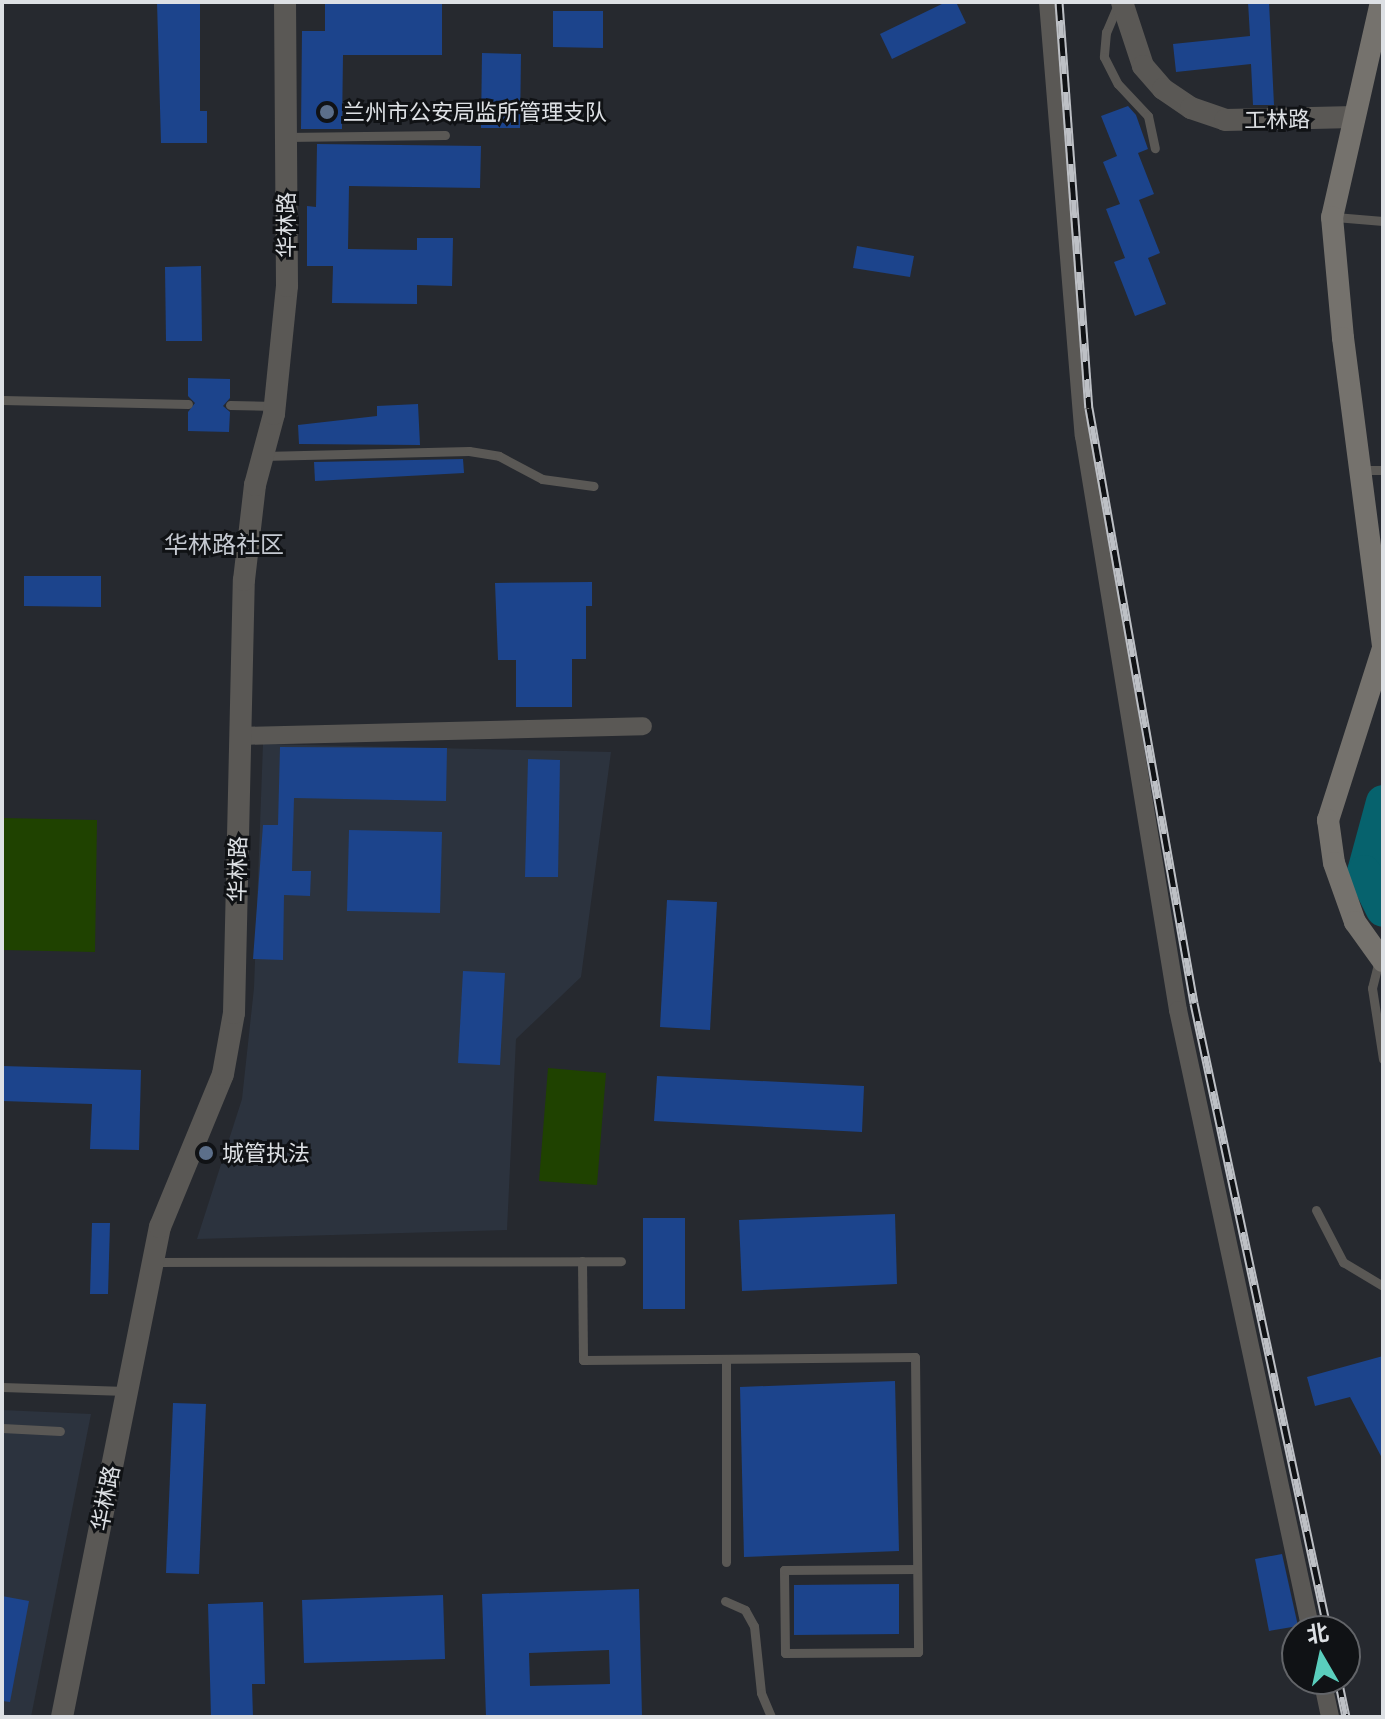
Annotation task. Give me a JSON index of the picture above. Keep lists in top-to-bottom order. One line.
{"streets":{"street":["工林路","华林路"]},"districts":["华林路社区"],"places":["兰州市公安局监所管理支队","城管执法"],"north":"top"}
